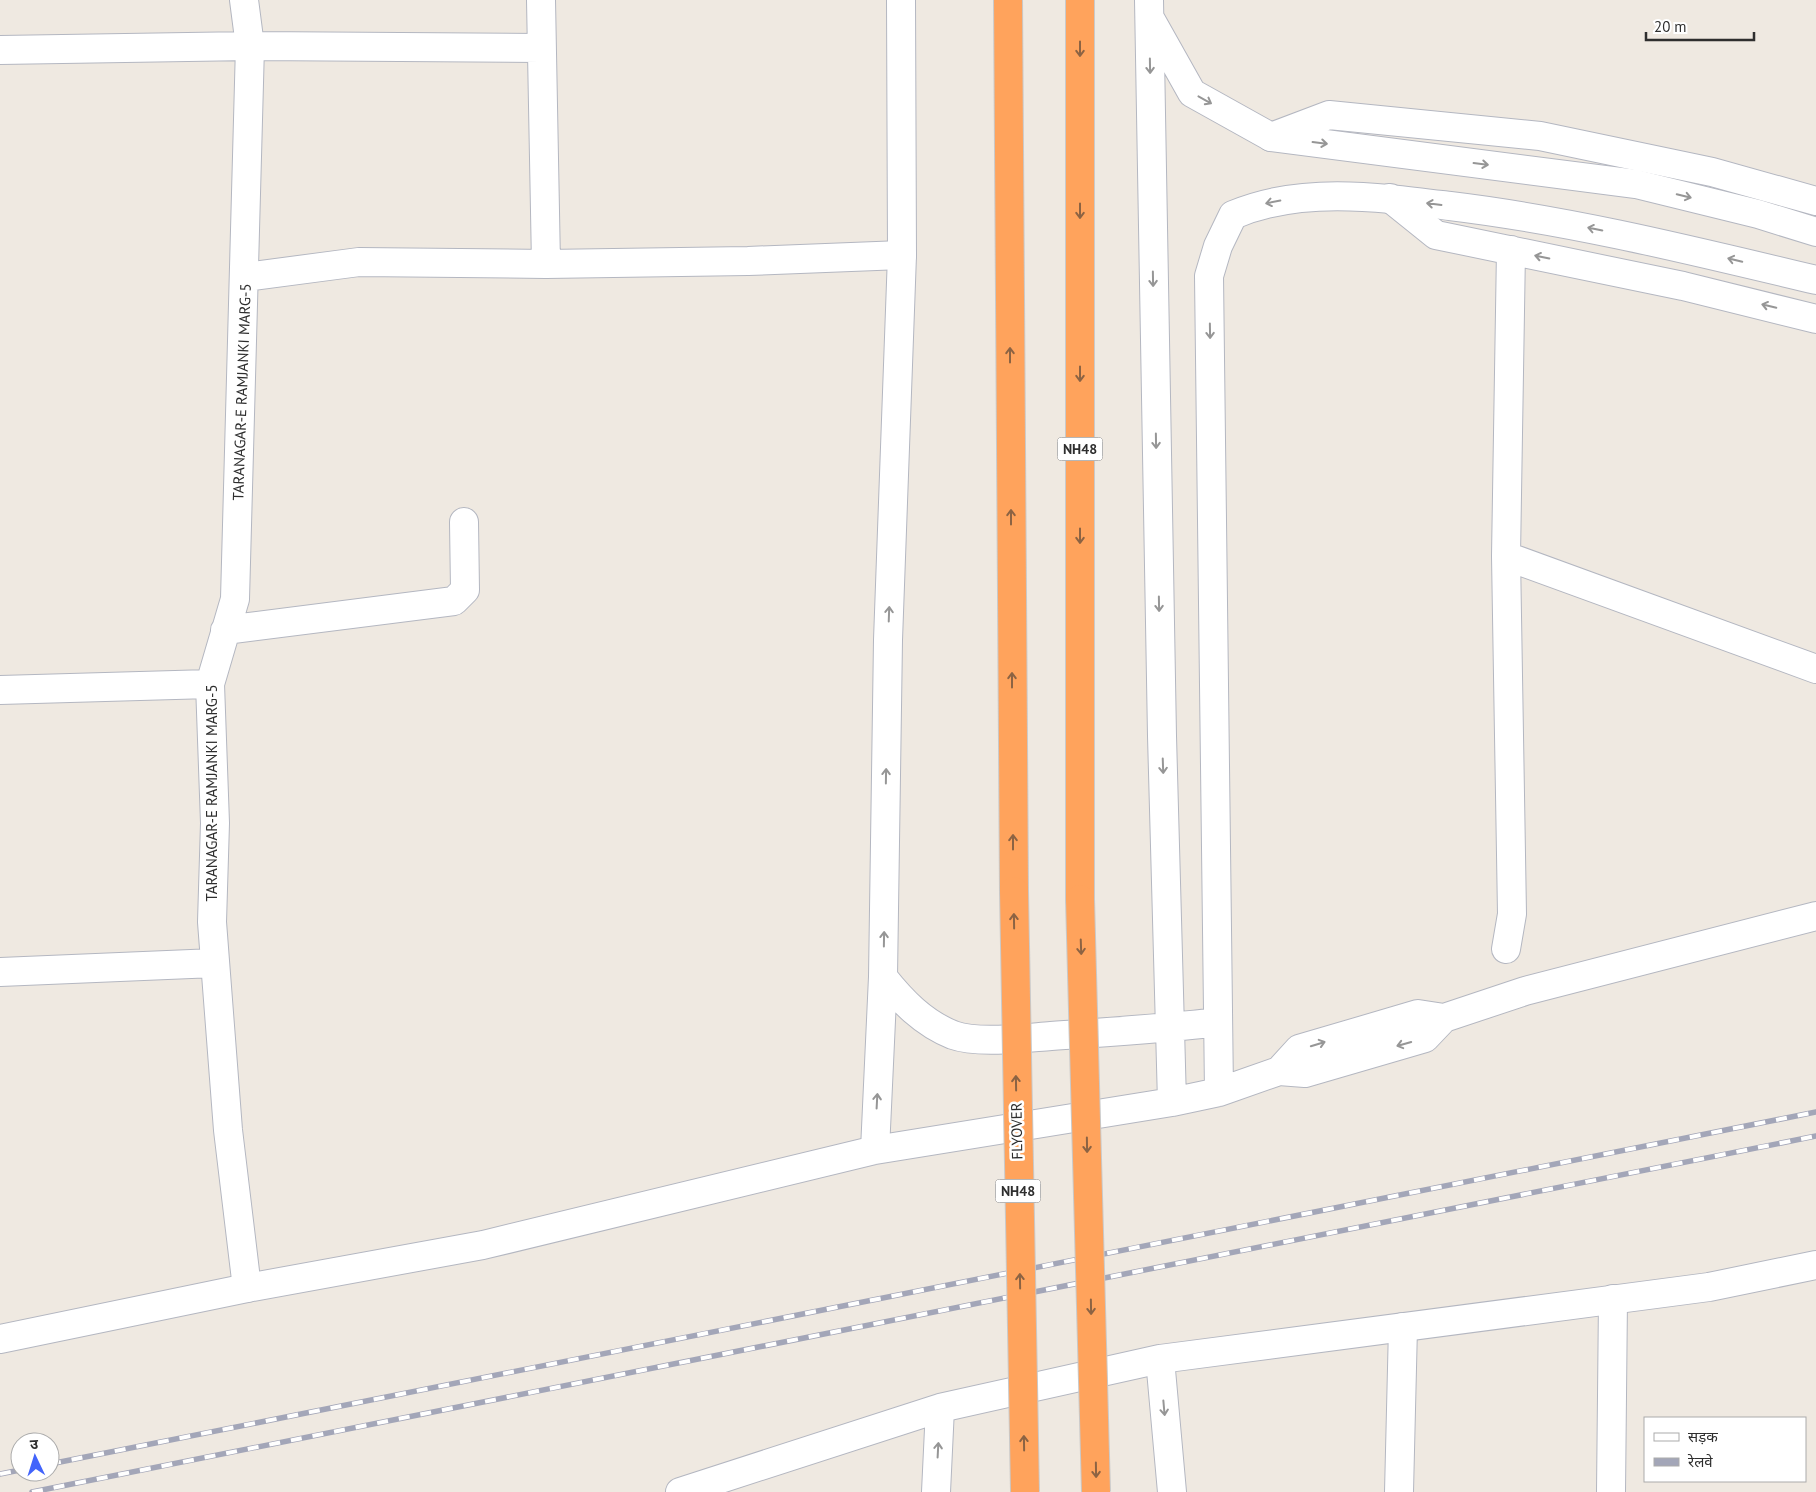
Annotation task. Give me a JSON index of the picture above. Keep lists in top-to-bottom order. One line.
{"streets":{"highway":["NH48","FLYOVER"],"street":["TARANAGAR-E RAMJANKI MARG-5"]},"legend":["सड़क","रेलवे"],"scale_bar":"20 m","north":"top"}
